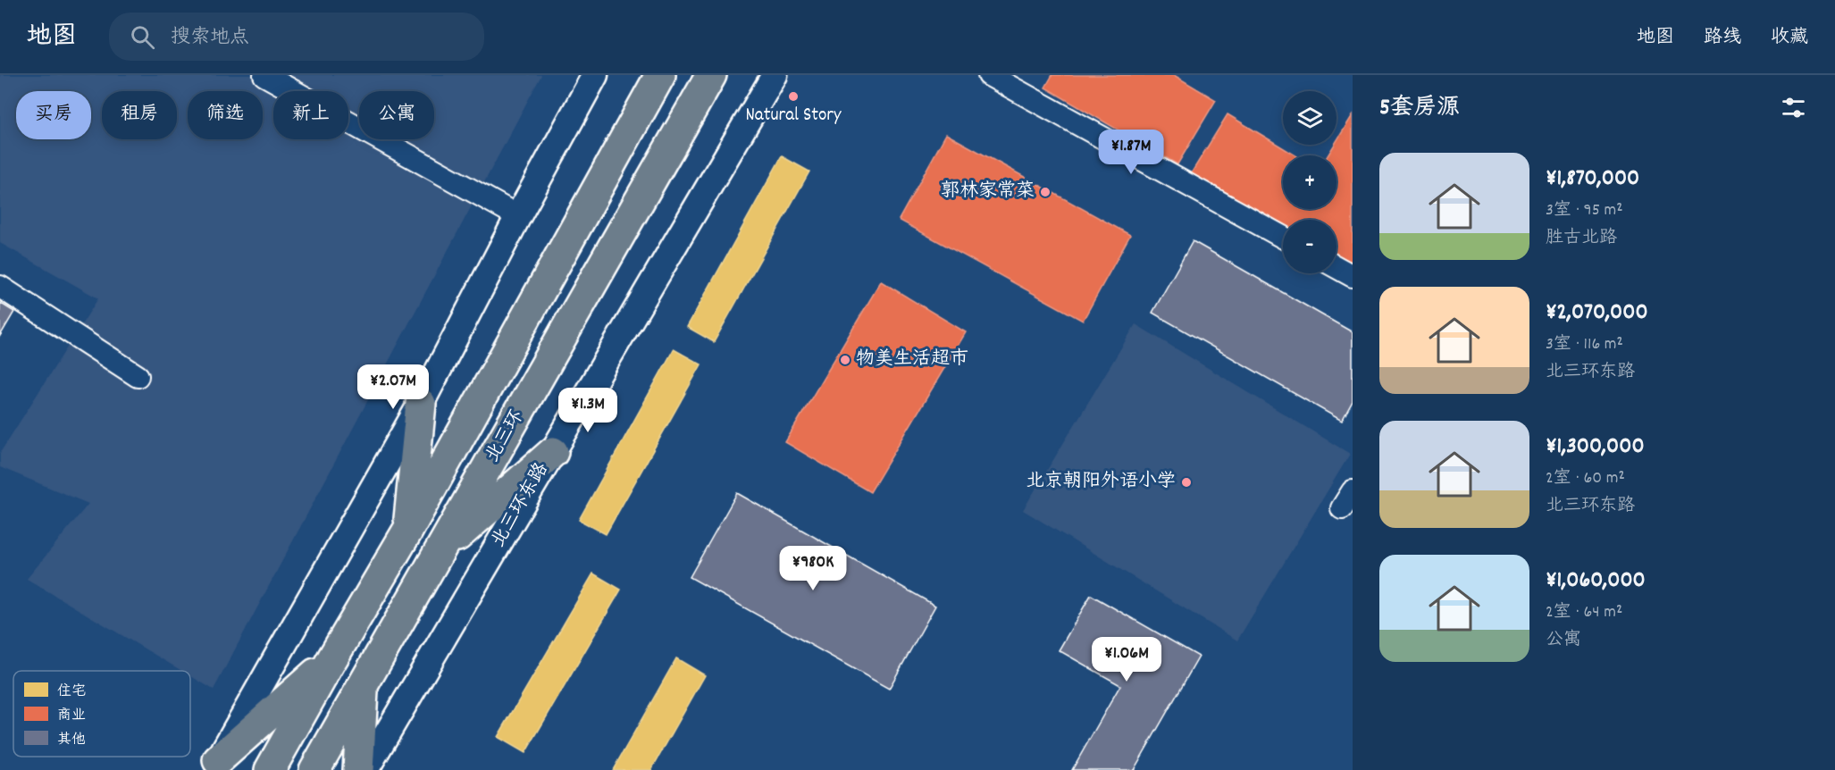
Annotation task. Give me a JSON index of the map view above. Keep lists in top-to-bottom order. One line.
{"streets":{"highway":["北三环"],"street":["北三环东路"]},"places":["Natural Story","郭林家常菜","物美生活超市","北京朝阳外语小学"],"legend":["住宅","商业","其他"],"page":{"header":"地图","search":"搜索地点","nav":["地图","路线","收藏"],"heading":"5套房源","map_buttons":["+","−"],"chip":["买房","租房","筛选","新上","公寓"],"price":["¥1.87M","¥2.07M","¥1.3M","¥980K","¥1.06M"],"list":[{"name":"¥1,870,000","note":"3室 · 95 m² · 胜古北路"},{"name":"¥2,070,000","note":"3室 · 116 m² · 北三环东路"},{"name":"¥1,300,000","note":"2室 · 60 m² · 北三环东路"},{"name":"¥1,060,000","note":"2室 · 64 m² · 公寓"}]}}
